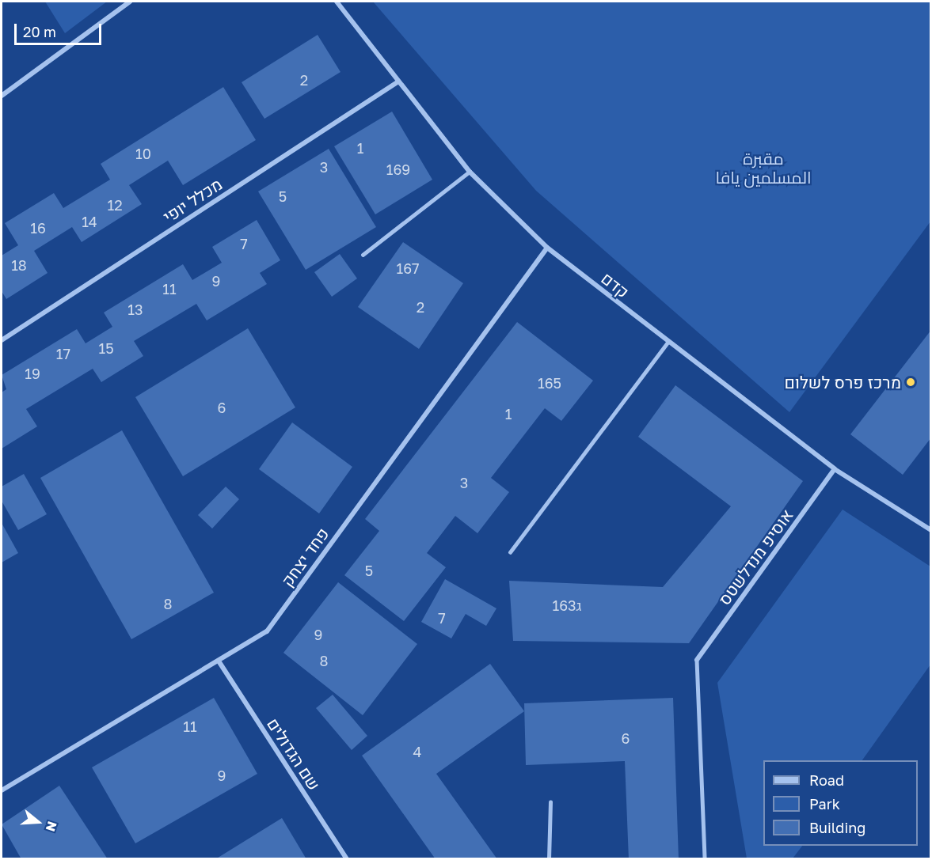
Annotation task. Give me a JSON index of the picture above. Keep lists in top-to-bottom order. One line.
{"streets":{"street":["מכלל יופי","קדם","פחד יצחק","אוסיפ מנדלשטס","שם הגדולים"]},"crossings":[["מכלל יופי","קדם"],["קדם","פחד יצחק"],["קדם","אוסיפ מנדלשטס"],["פחד יצחק","שם הגדולים"]],"parks":["مقبرة المسلمين يافا"],"places":["מרכז פרס לשלום"],"house_numbers":["2","1","10","3","169","5","12","14","16","7","18","167","9","11","2","13","15","17","19","165","6","1","3","5","8","163ג","7","9","8","11","6","4","9"],"legend":["Road","Park","Building"],"scale_bar":"20 m","north":"right"}
